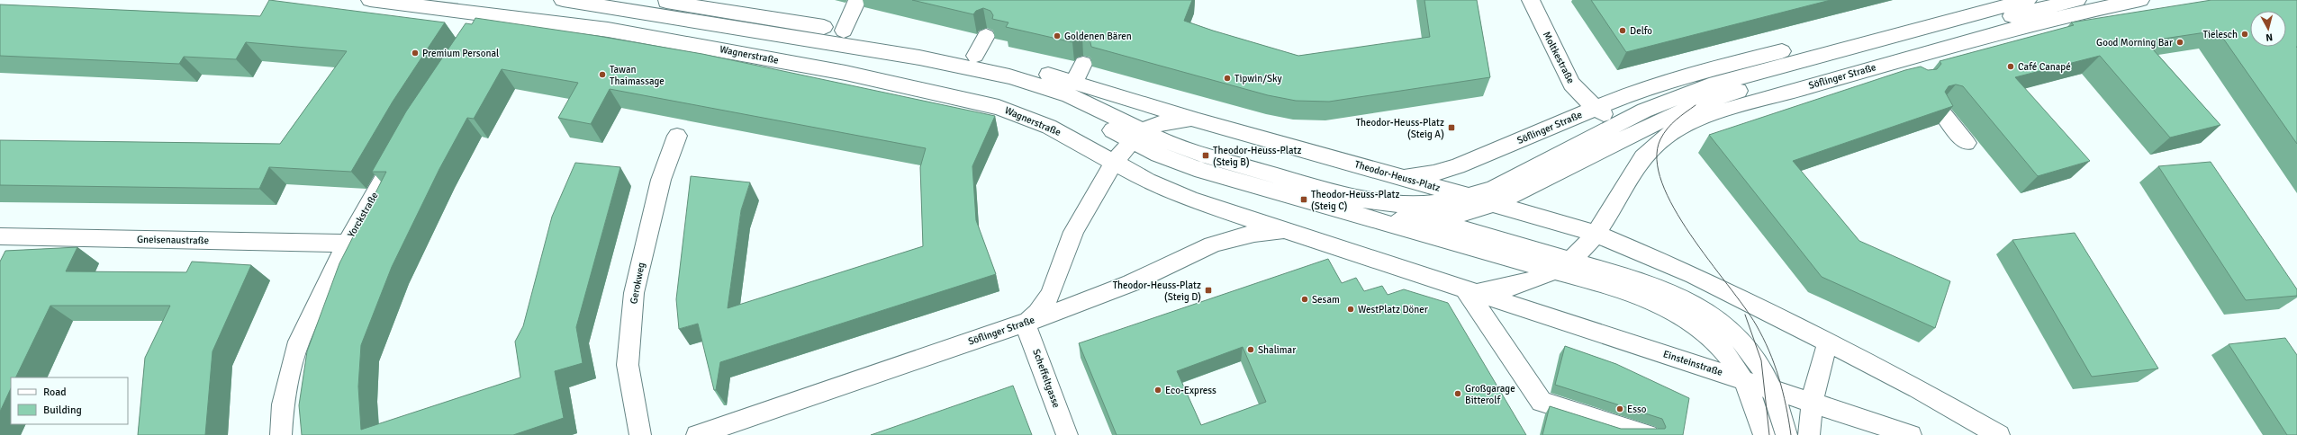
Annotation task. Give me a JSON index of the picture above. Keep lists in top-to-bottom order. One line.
{"streets":{"street":["Wagnerstraße","Moltkestraße","Söflinger Straße","Theodor-Heuss-Platz","Yorckstraße","Gneisenaustraße","Gerokweg","Einsteinstraße","Scheffeltgasse"]},"crossings":[["Moltkestraße","Söflinger Straße"],["Söflinger Straße","Theodor-Heuss-Platz"],["Söflinger Straße","Scheffeltgasse"],["Yorckstraße","Gneisenaustraße"]],"places":{"other":["Delfo","Tielesch","Goldenen Bären","Good Morning Bar","Premium Personal","Café Canapé","Tawan Thaimassage","Tipwin/Sky","Sesam","WestPlatz Döner","Shalimar","Eco-Express","Großgarage Bitterolf","Esso"],"transit":["Theodor-Heuss-Platz (Steig A)","Theodor-Heuss-Platz (Steig B)","Theodor-Heuss-Platz (Steig C)","Theodor-Heuss-Platz (Steig D)"]},"legend":["Road","Building"],"north":"bottom"}
